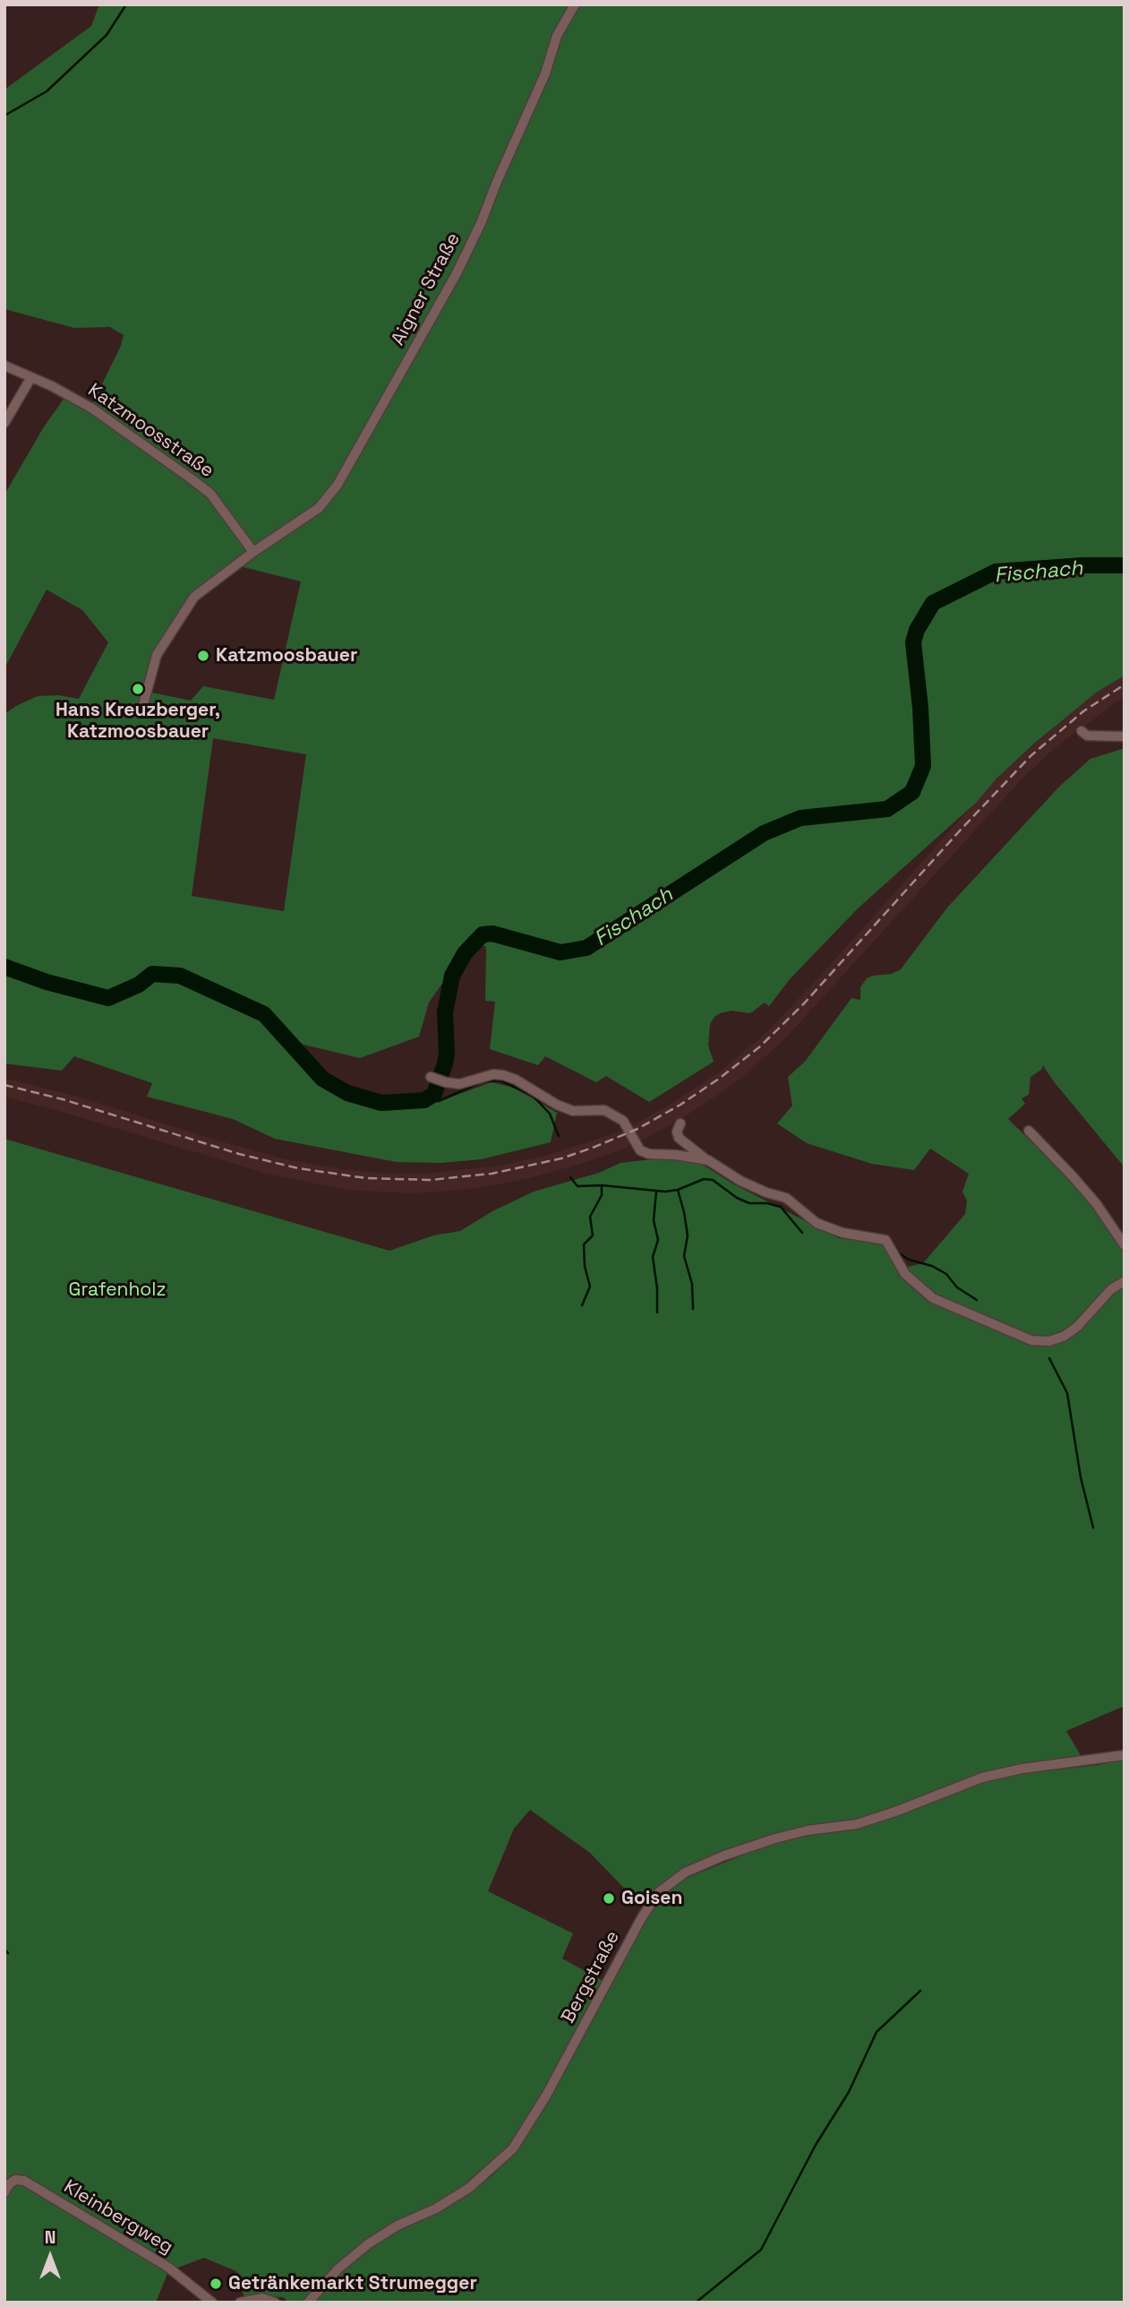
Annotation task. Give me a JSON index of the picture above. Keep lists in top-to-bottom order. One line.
{"streets":{"street":["Aigner Straße","Katzmoosstraße","Bergstraße","Kleinbergweg"]},"crossings":[["Aigner Straße","Katzmoosstraße"]],"water":["Fischach"],"parks":["Grafenholz"],"places":["Katzmoosbauer","Hans Kreuzberger, Katzmoosbauer","Goisen","Getränkemarkt Strumegger"],"north":"top"}
